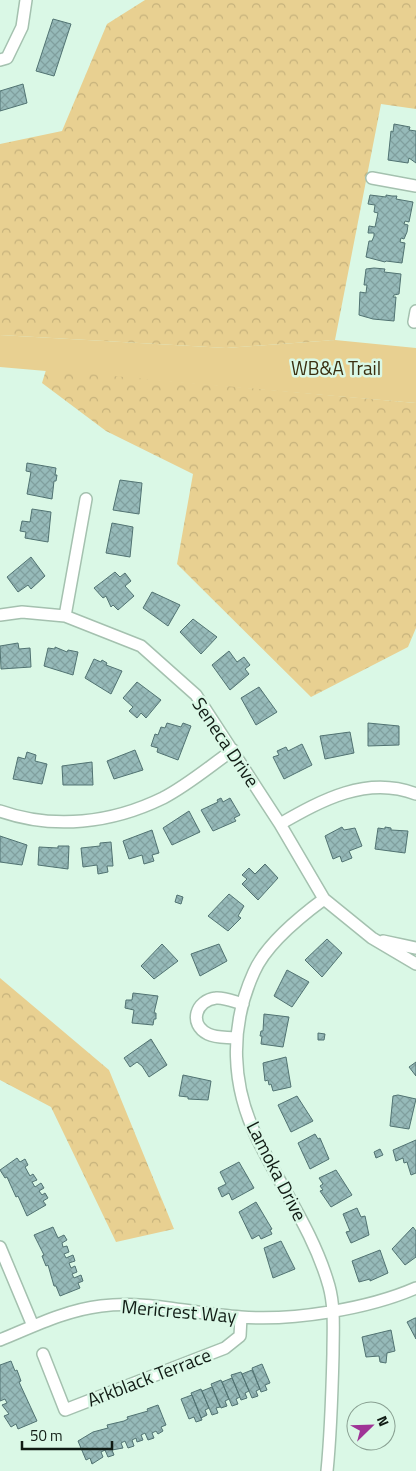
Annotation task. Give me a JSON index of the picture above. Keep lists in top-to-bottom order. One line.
{"streets":{"street":["Seneca Drive","Lamoka Drive","Mericrest Way","Arkblack Terrace"]},"crossings":[["Seneca Drive","Lamoka Drive"],["Lamoka Drive","Mericrest Way"],["Mericrest Way","Arkblack Terrace"]],"parks":["WB&A Trail"],"scale_bar":"50 m","north":"top right"}
